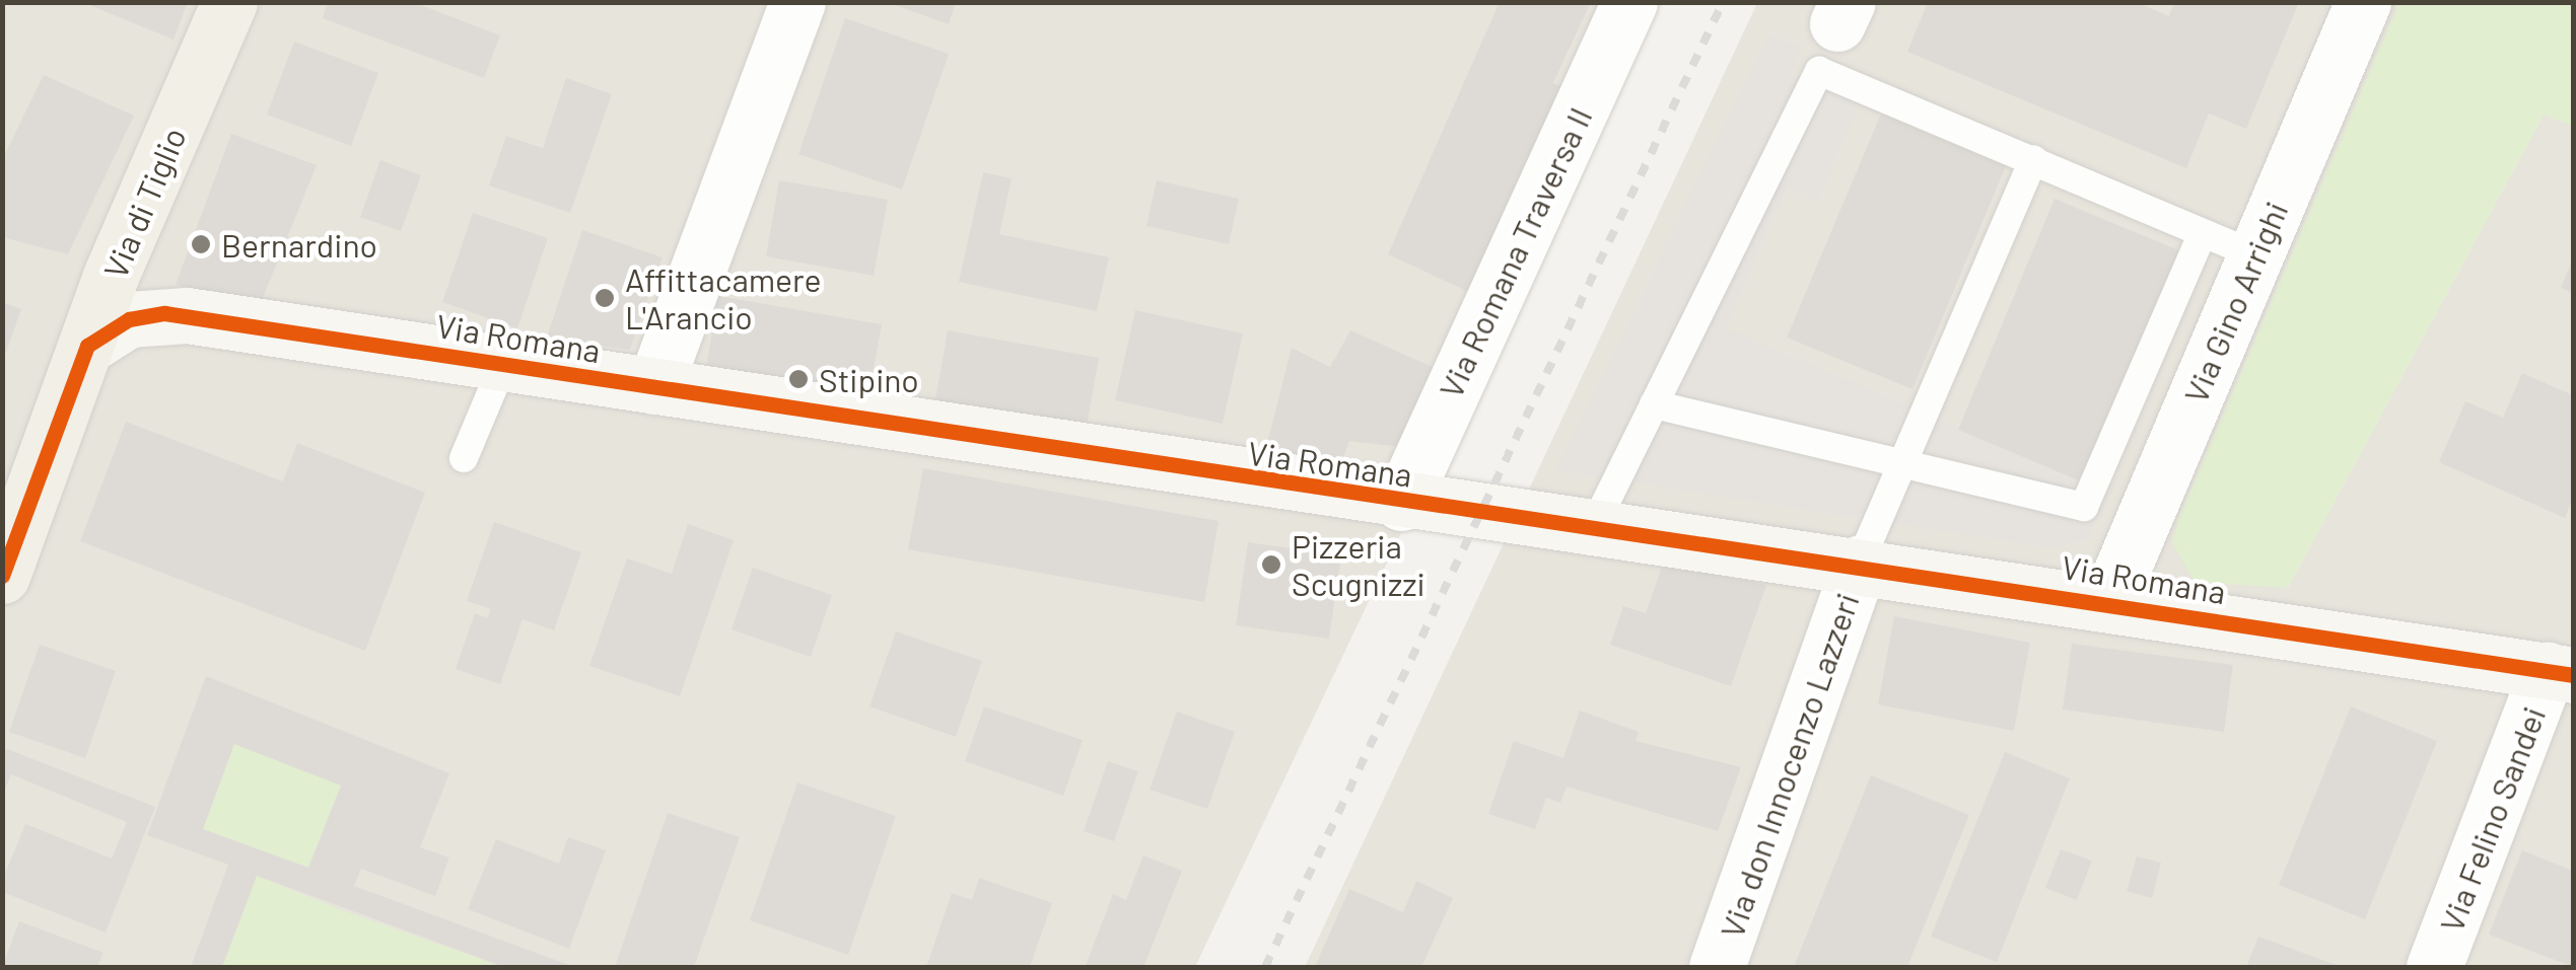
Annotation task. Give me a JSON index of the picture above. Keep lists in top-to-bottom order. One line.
{"streets":{"main road":["Via di Tiglio","Via Romana"],"street":["Via Romana Traversa II","Via Gino Arrighi","Via don Innocenzo Lazzeri","Via Felino Sandei"]},"crossings":[["Via di Tiglio","Via Romana"],["Via Romana Traversa II","Via Romana"],["Via Gino Arrighi","Via Romana"],["Via Romana","Via don Innocenzo Lazzeri"],["Via Romana","Via Felino Sandei"]],"places":["Bernardino","Affittacamere L'Arancio","Stipino","Pizzeria Scugnizzi"]}
